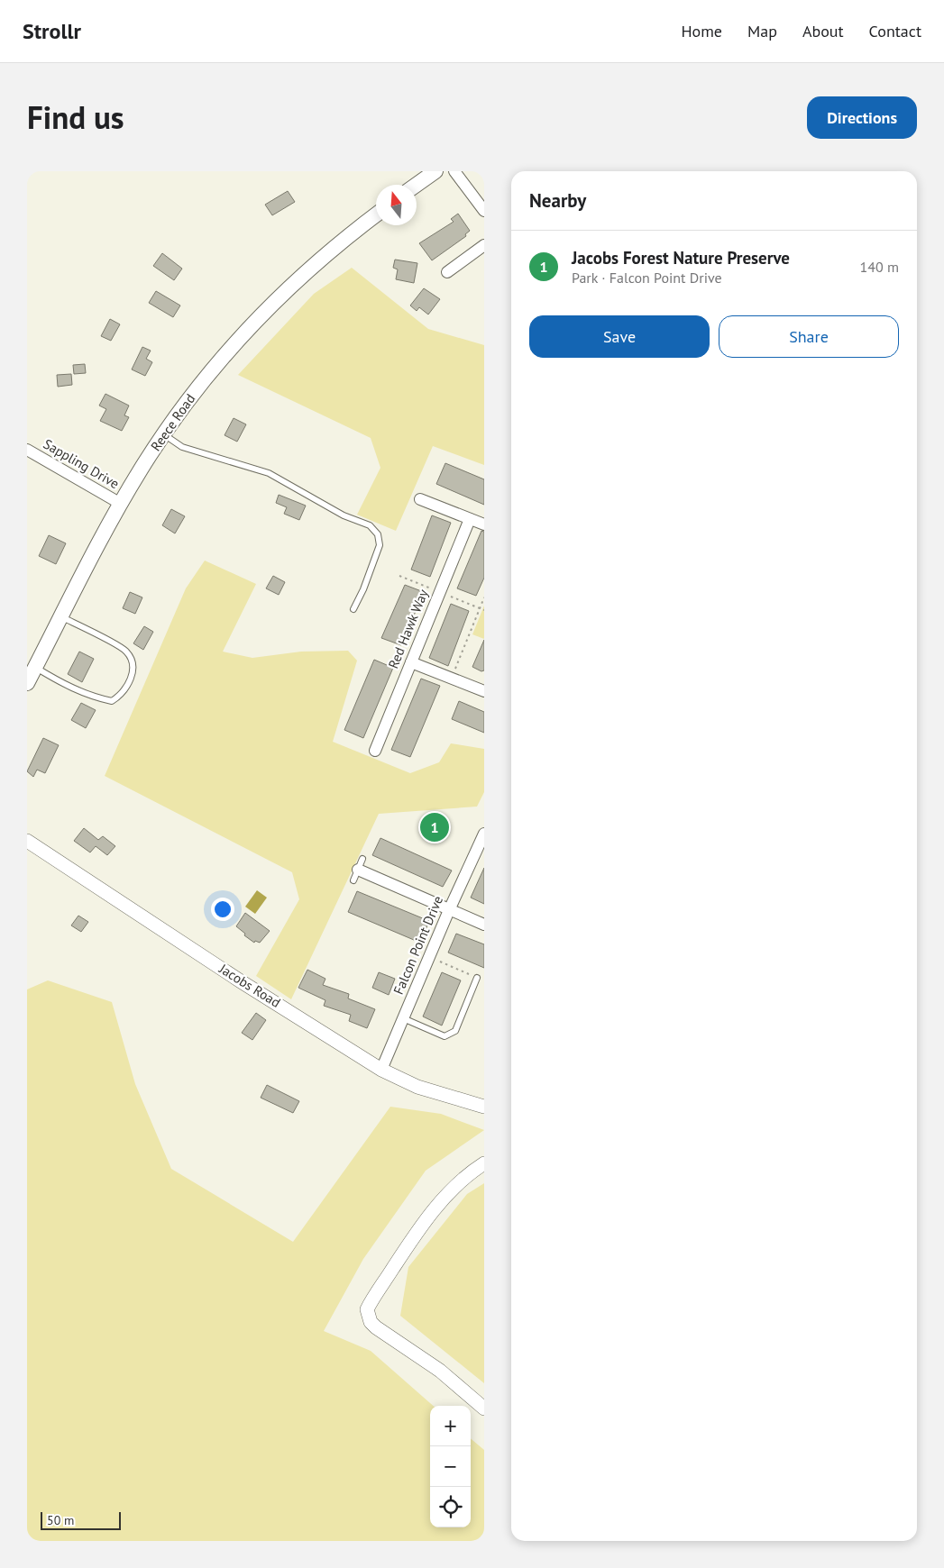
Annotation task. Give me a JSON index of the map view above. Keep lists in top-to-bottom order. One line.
{"streets":{"main road":["Reece Road"],"street":["Sappling Drive","Red Hawk Way","Falcon Point Drive","Jacobs Road"]},"crossings":[["Reece Road","Sappling Drive"],["Falcon Point Drive","Jacobs Road"]],"scale_bar":"50 m","north":"top","page":{"header":"Strollr","nav":["Home","Map","About","Contact"],"title":"Find us","buttons":["Directions",["Save","Share"]],"heading":"Nearby","list":[{"mark":"1","name":"Jacobs Forest Nature Preserve","note":"Park · Falcon Point Drive","value":"140 m"}],"pins":"1","map_buttons":["+","−"],"scale":"50 m"}}
